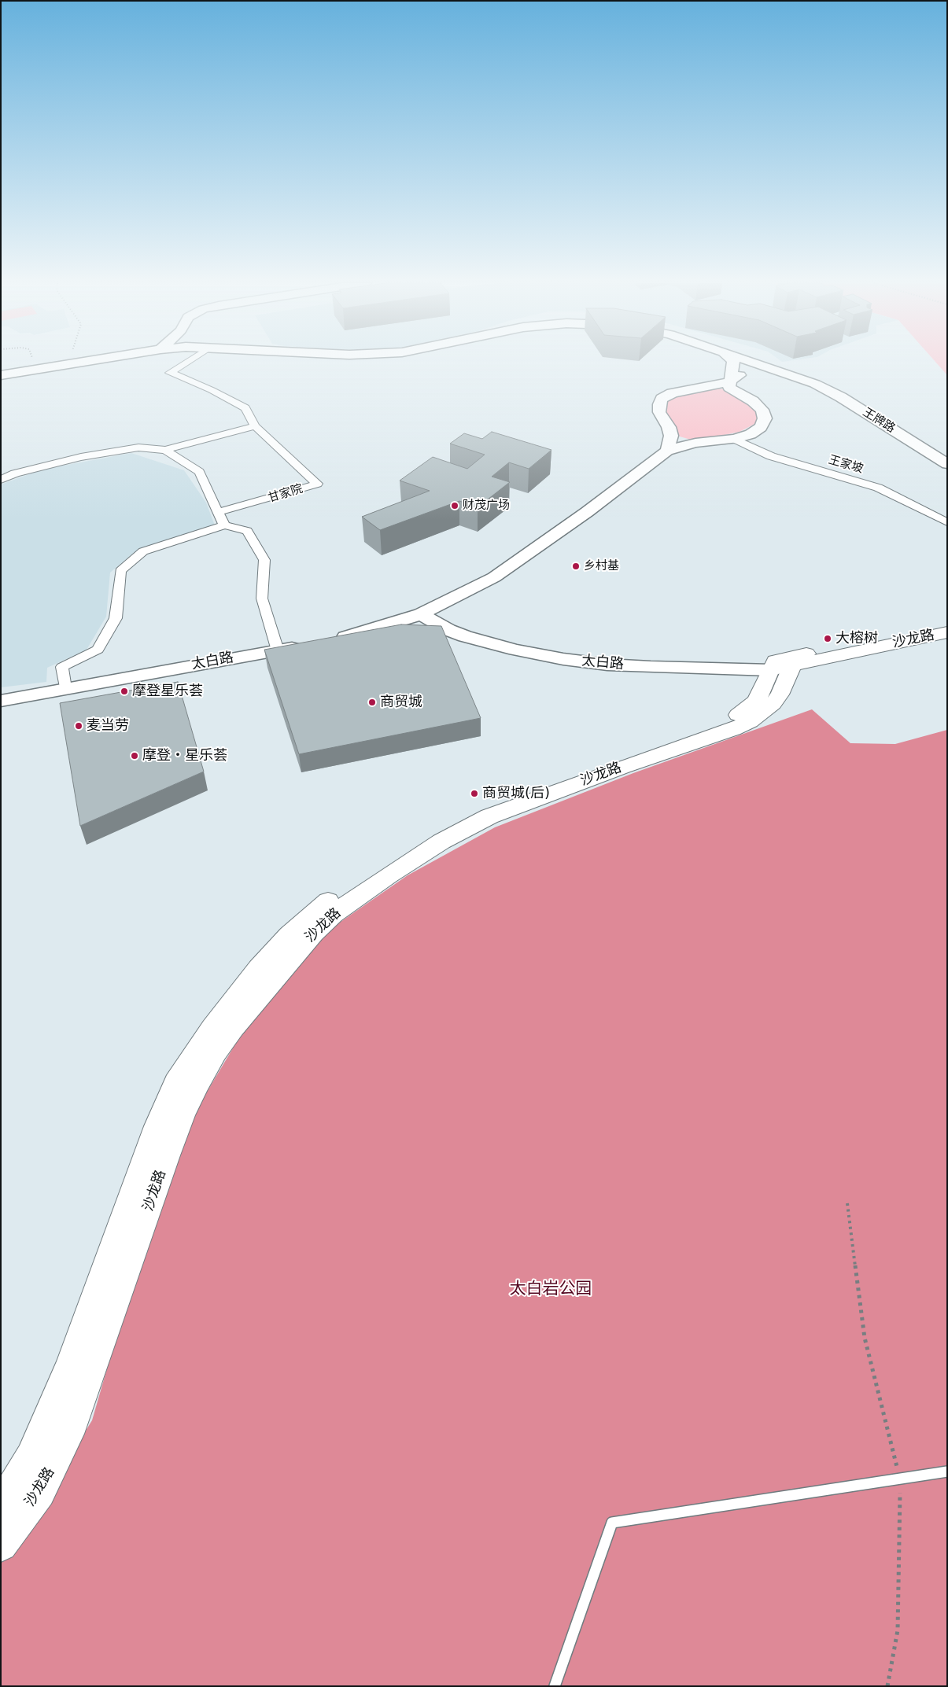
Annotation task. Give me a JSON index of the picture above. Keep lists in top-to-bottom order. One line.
{"streets":{"highway":["沙龙路"],"main road":["王牌路","太白路"],"street":["王家坡","甘家院"]},"crossings":[["沙龙路","太白路"]],"parks":["太白岩公园"],"places":["财茂广场","乡村基","大榕树","摩登星乐荟","商贸城","麦当劳","摩登・星乐荟","商贸城(后)"]}
